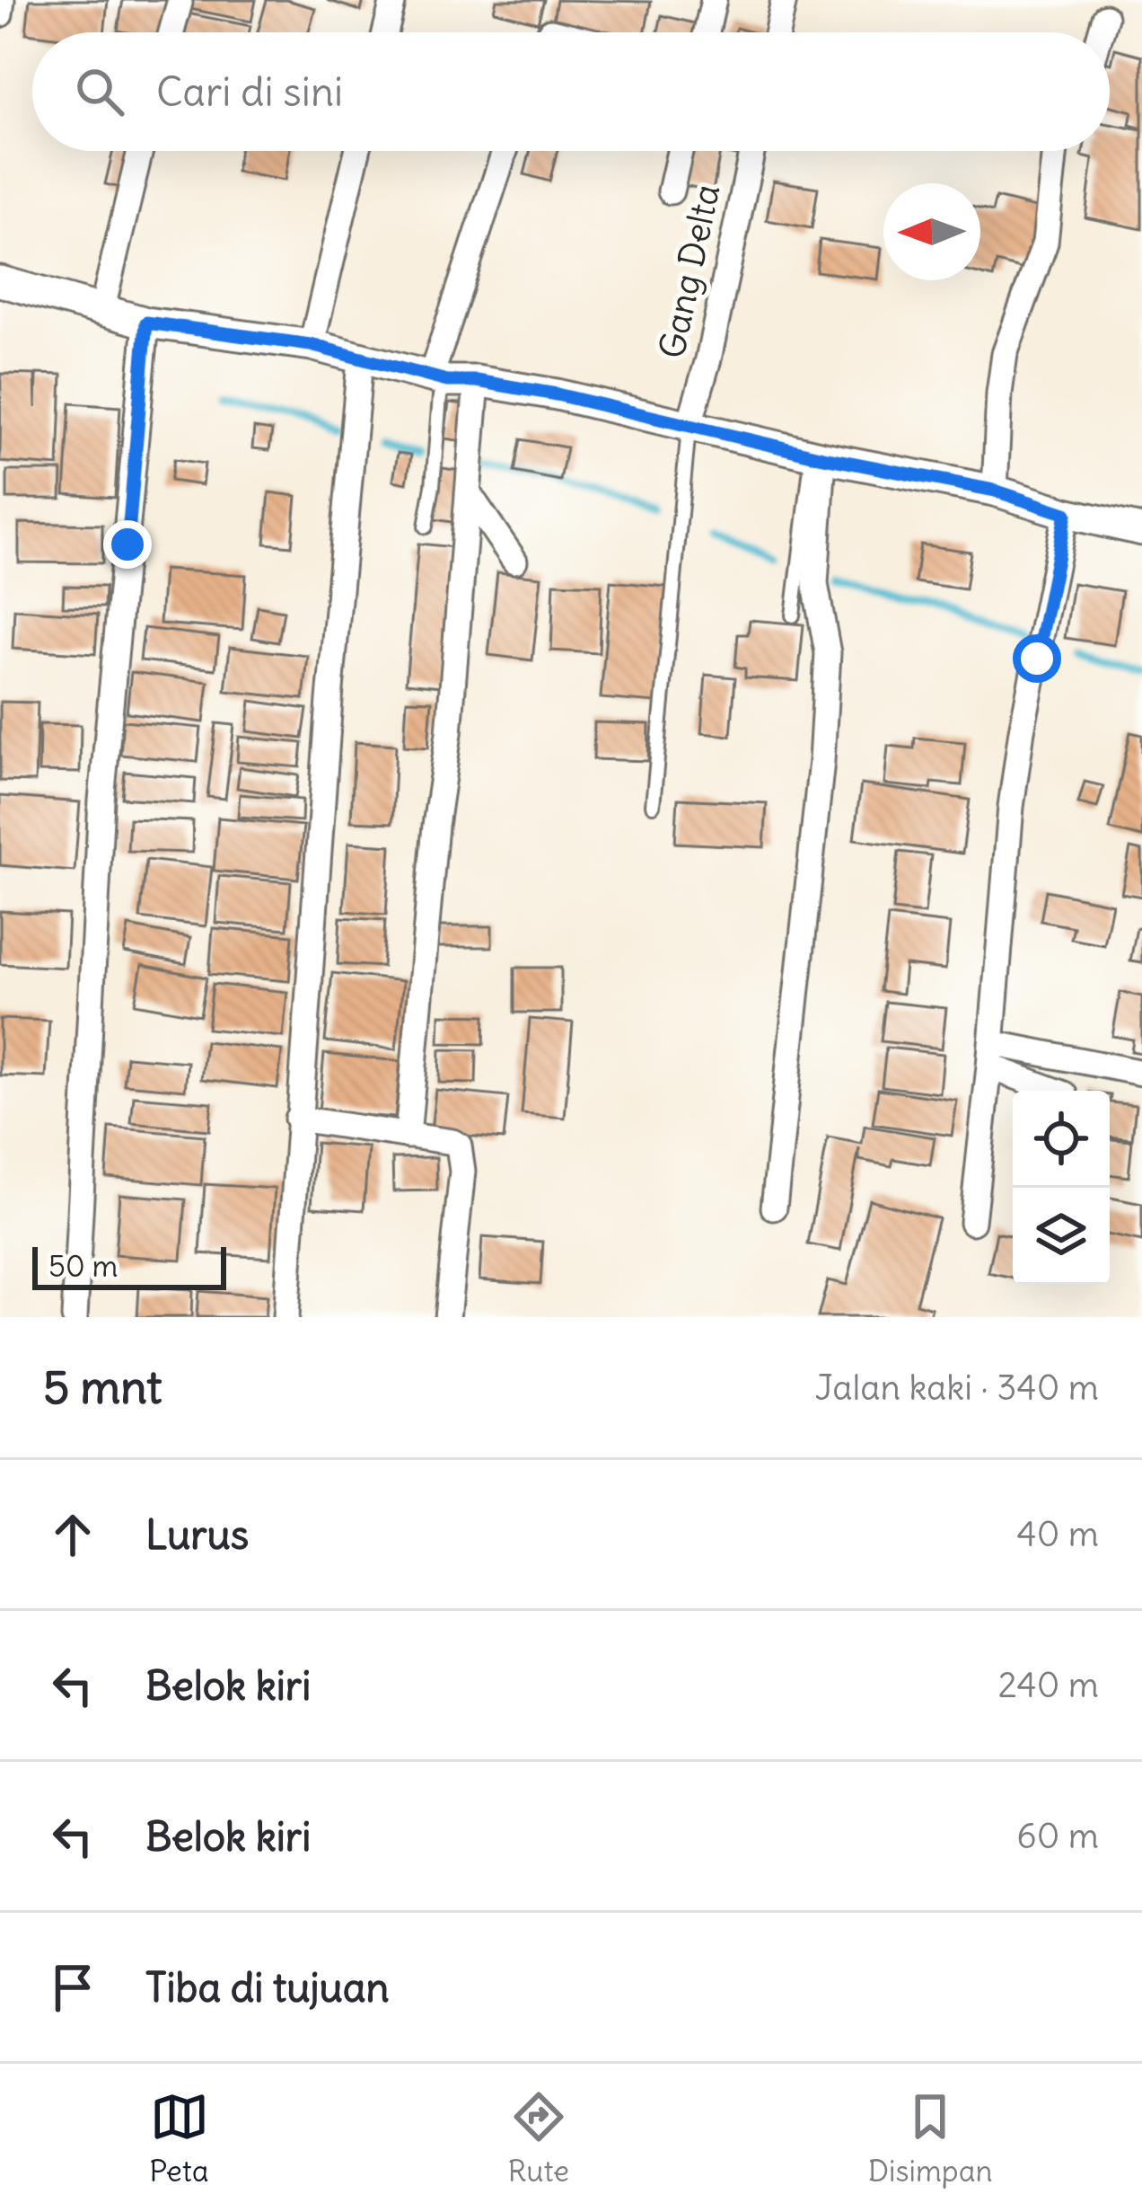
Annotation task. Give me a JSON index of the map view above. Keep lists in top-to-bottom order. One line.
{"streets":{"street":["Gang Delta"]},"scale_bar":"50 m","north":"left","page":{"search":"Cari di sini","scale":"50 m","heading":["5 mnt","Jalan kaki · 340 m"],"list":[["Lurus","40 m"],["Belok kiri","240 m"],["Belok kiri","60 m"],"Tiba di tujuan"],"nav":["Peta","Rute","Disimpan"]}}
